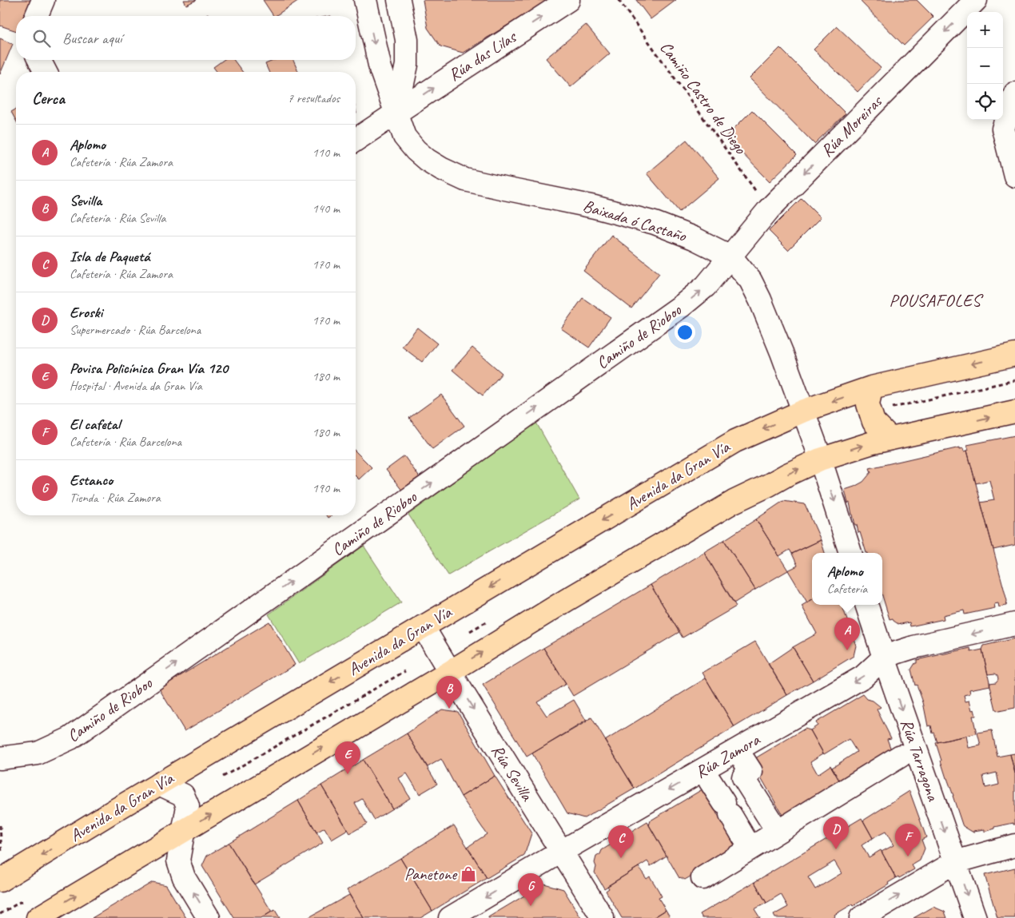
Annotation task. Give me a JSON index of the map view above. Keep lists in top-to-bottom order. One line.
{"streets":{"main road":["Avenida da Gran Vía"],"street":["Rúa das Lilas","Rúa Moreiras","Baixada ó Castaño","Camiño de Rioboo","Rúa Zamora","Rúa Tarragona","Rúa Sevilla"],"path":["Camiño Castro de Diego"]},"crossings":[["Rúa das Lilas","Baixada ó Castaño"],["Camiño Castro de Diego","Rúa Moreiras"],["Rúa Moreiras","Baixada ó Castaño"],["Rúa Moreiras","Camiño de Rioboo"],["Baixada ó Castaño","Camiño de Rioboo"],["Baixada ó Castaño","Avenida da Gran Vía"],["Avenida da Gran Vía","Rúa Sevilla"],["Rúa Zamora","Rúa Tarragona"],["Rúa Zamora","Rúa Sevilla"]],"one_way":["Rúa das Lilas","Rúa Moreiras","Camiño de Rioboo","Rúa Tarragona","Rúa Sevilla"],"districts":["POUSAFOLES"],"places":{"shop":["Panetone"]},"page":{"map_buttons":["+","−"],"search":"Buscar aquí","heading":["Cerca","7 resultados"],"list":[{"mark":"A","name":"Aplomo","note":"Cafetería · Rúa Zamora","value":"110 m"},{"mark":"B","name":"Sevilla","note":"Cafetería · Rúa Sevilla","value":"140 m"},{"mark":"C","name":"Isla de Paquetá","note":"Cafetería · Rúa Zamora","value":"170 m"},{"mark":"D","name":"Eroski","note":"Supermercado · Rúa Barcelona","value":"170 m"},{"mark":"E","name":"Povisa Policínica Gran Vía 120","note":"Hospital · Avenida da Gran Vía","value":"180 m"},{"mark":"F","name":"El cafetal","note":"Cafetería · Rúa Barcelona","value":"180 m"},{"mark":"G","name":"Estanco","note":"Tienda · Rúa Zamora","value":"190 m"}],"popup":["Aplomo","Cafetería"],"pins":["A","B","E","D","F","C","G"]}}
